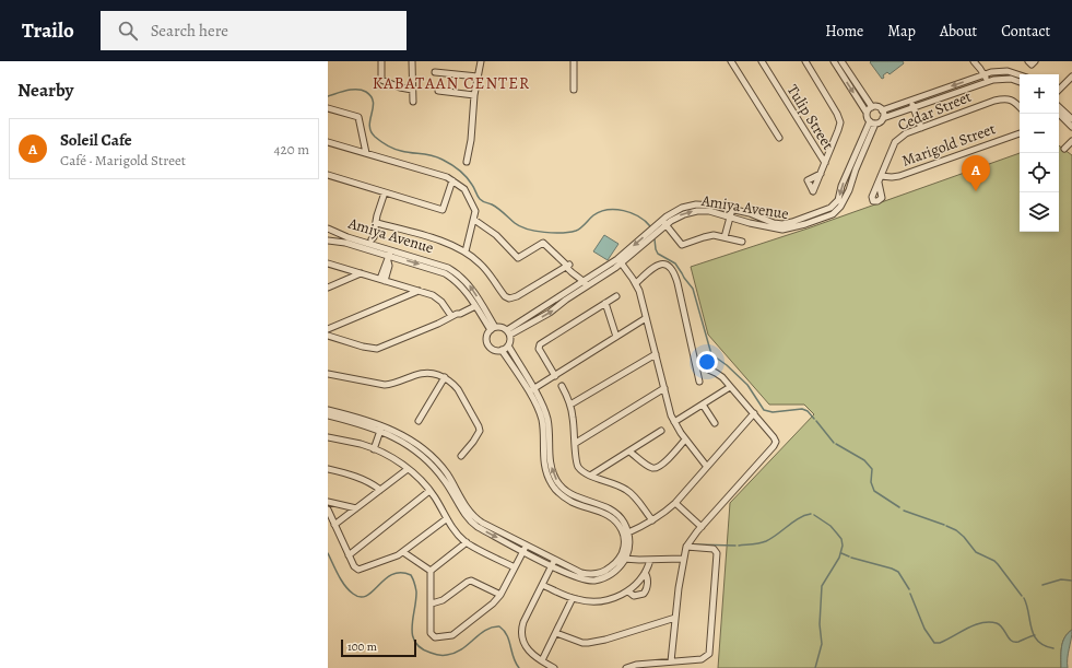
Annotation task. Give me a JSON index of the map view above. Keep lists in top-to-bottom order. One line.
{"streets":{"street":["Cedar Street","Tulip Street","Marigold Street","Amiya Avenue"]},"crossings":[["Cedar Street","Marigold Street"]],"districts":["KABATAAN CENTER"],"scale_bar":"100 m","page":{"header":"Trailo","search":"Search here","nav":["Home","Map","About","Contact"],"heading":"Nearby","map_buttons":["+","−"],"list":[{"mark":"A","name":"Soleil Cafe","note":"Café · Marigold Street","value":"420 m"}],"pins":"A","scale":"100 m"}}
